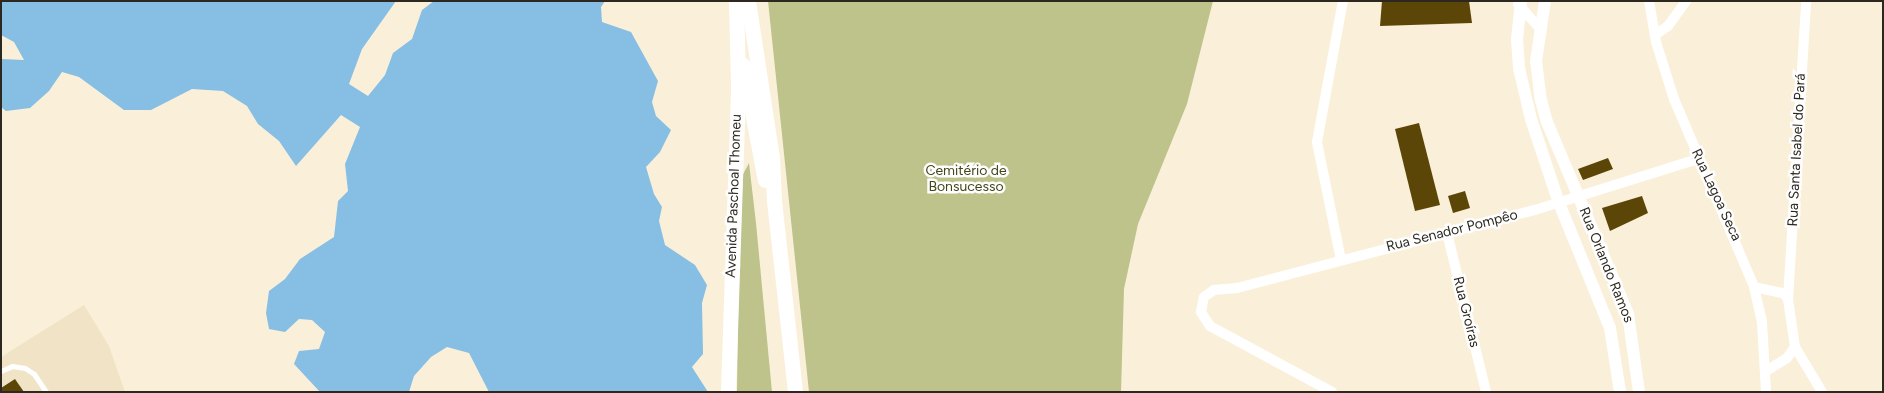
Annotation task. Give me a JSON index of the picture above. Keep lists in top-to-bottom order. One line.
{"streets":{"main road":["Avenida Paschoal Thomeu"],"street":["Rua Santa Isabel do Pará","Rua Lagoa Seca","Rua Senador Pompêo","Rua Orlando Ramos","Rua Groíras"]},"crossings":[["Rua Lagoa Seca","Rua Senador Pompêo"],["Rua Senador Pompêo","Rua Orlando Ramos"],["Rua Senador Pompêo","Rua Groíras"]],"parks":["Cemitério de Bonsucesso"]}
